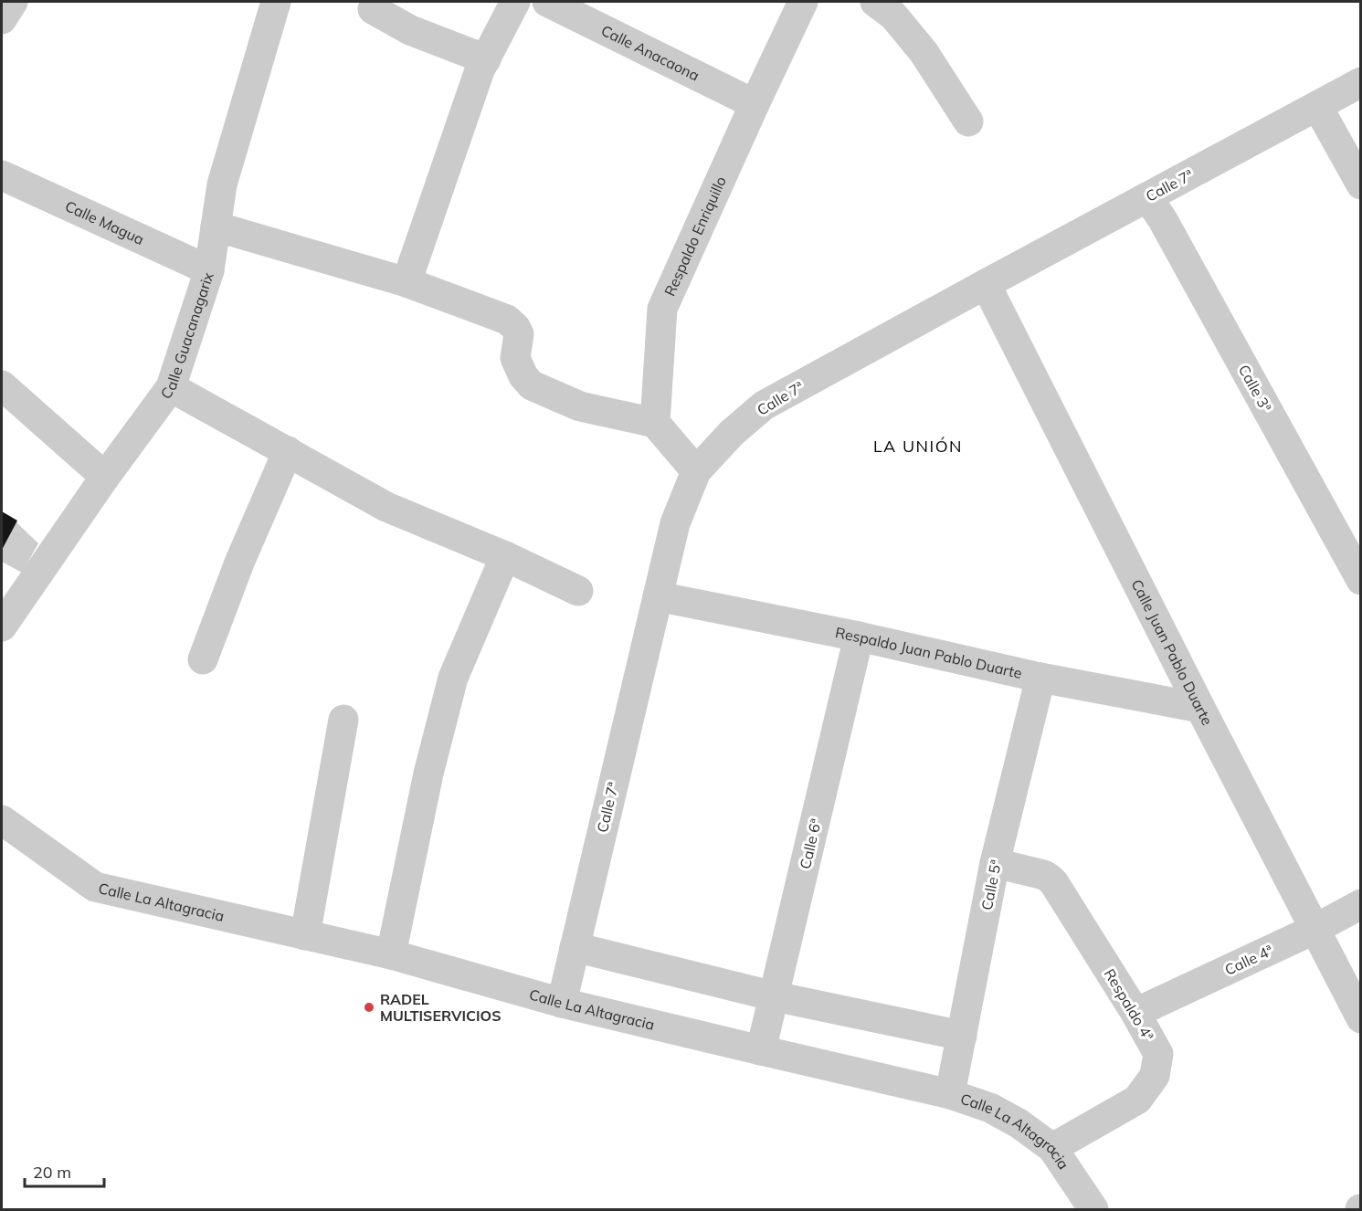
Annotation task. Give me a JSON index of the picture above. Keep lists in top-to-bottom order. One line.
{"streets":{"street":["Calle Anacaona","Calle 7ª","Calle Magua","Respaldo Enriquillo","Calle Guacanagarix","Calle 3ª","Calle Juan Pablo Duarte","Respaldo Juan Pablo Duarte","Calle 6ª","Calle 5ª","Calle La Altagracia","Calle 4ª","Respaldo 4ª"]},"crossings":[["Calle Anacaona","Respaldo Enriquillo"],["Calle 7ª","Calle 3ª"],["Calle 7ª","Calle Juan Pablo Duarte"],["Calle 7ª","Respaldo Juan Pablo Duarte"],["Calle 7ª","Calle La Altagracia"],["Calle Magua","Calle Guacanagarix"],["Calle Juan Pablo Duarte","Respaldo Juan Pablo Duarte"],["Calle Juan Pablo Duarte","Calle 4ª"],["Respaldo Juan Pablo Duarte","Calle 6ª"],["Respaldo Juan Pablo Duarte","Calle 5ª"],["Calle 6ª","Calle La Altagracia"],["Calle 5ª","Calle La Altagracia"],["Calle 5ª","Respaldo 4ª"],["Calle La Altagracia","Respaldo 4ª"],["Calle 4ª","Respaldo 4ª"]],"districts":["LA UNIÓN"],"places":["RADEL MULTISERVICIOS"],"scale_bar":"20 m"}
